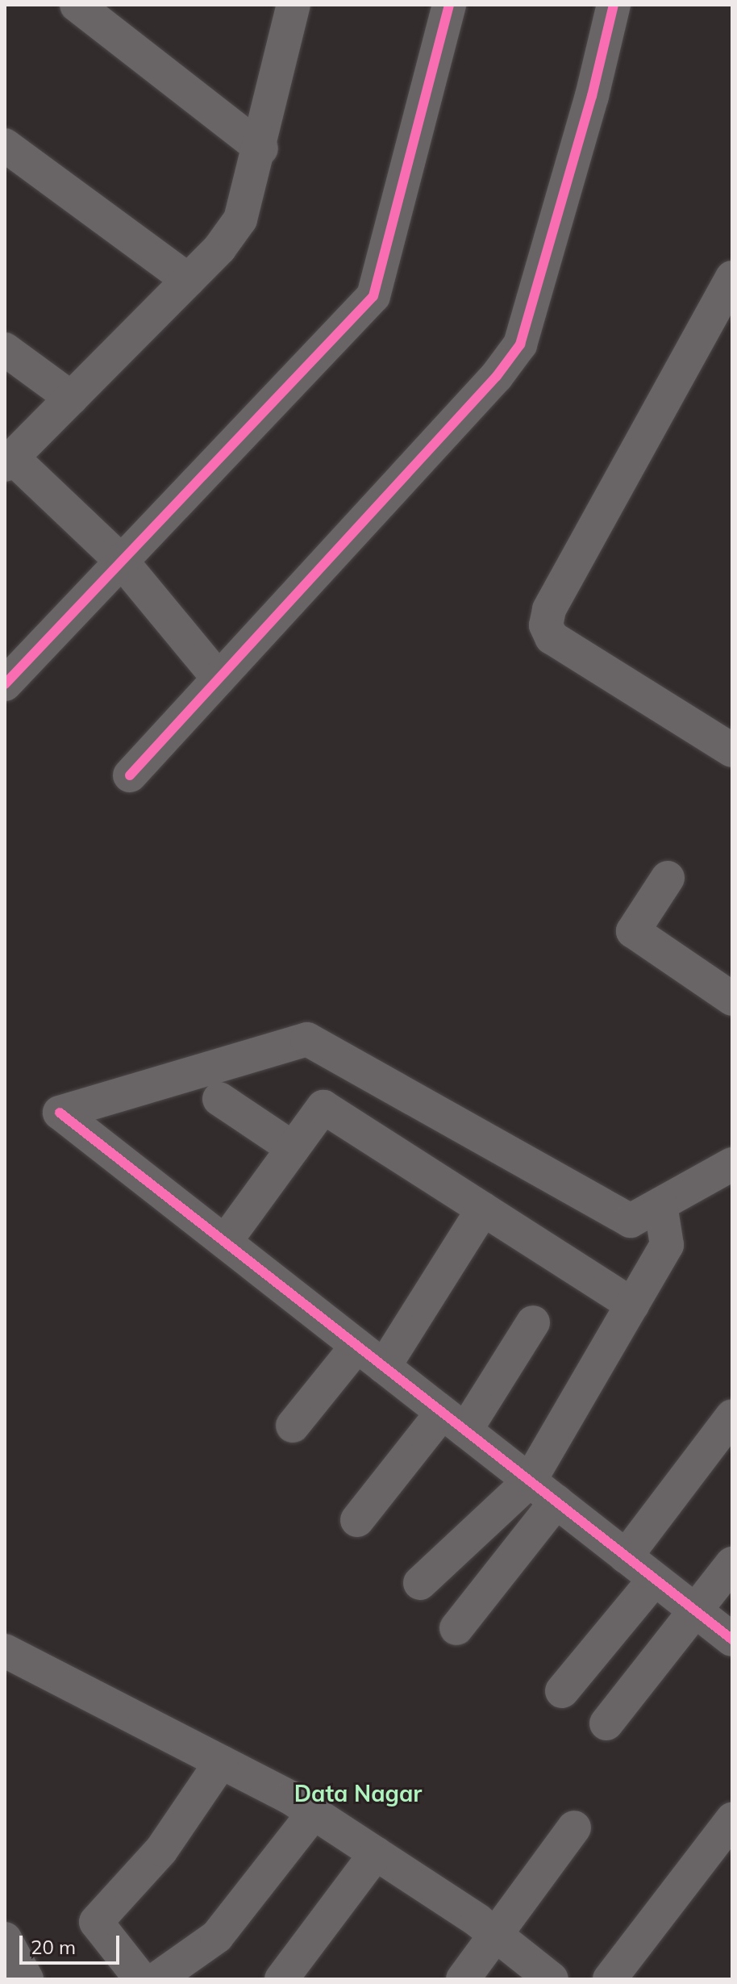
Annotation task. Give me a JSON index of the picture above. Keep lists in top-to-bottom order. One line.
{"districts":["Data Nagar"],"scale_bar":"20 m"}
